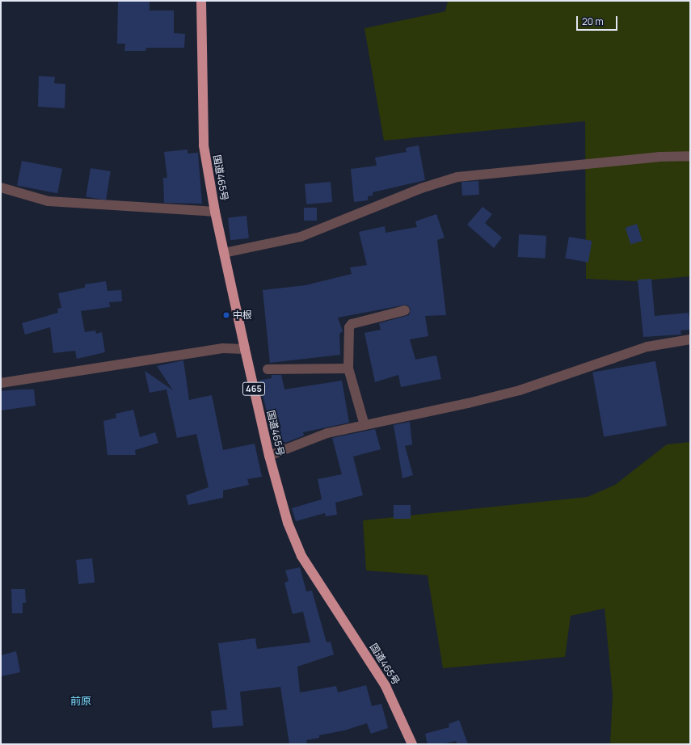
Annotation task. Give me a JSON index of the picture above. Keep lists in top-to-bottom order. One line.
{"streets":{"highway":["国道465号","465"]},"districts":["前原"],"places":["中根"],"scale_bar":"20 m"}
